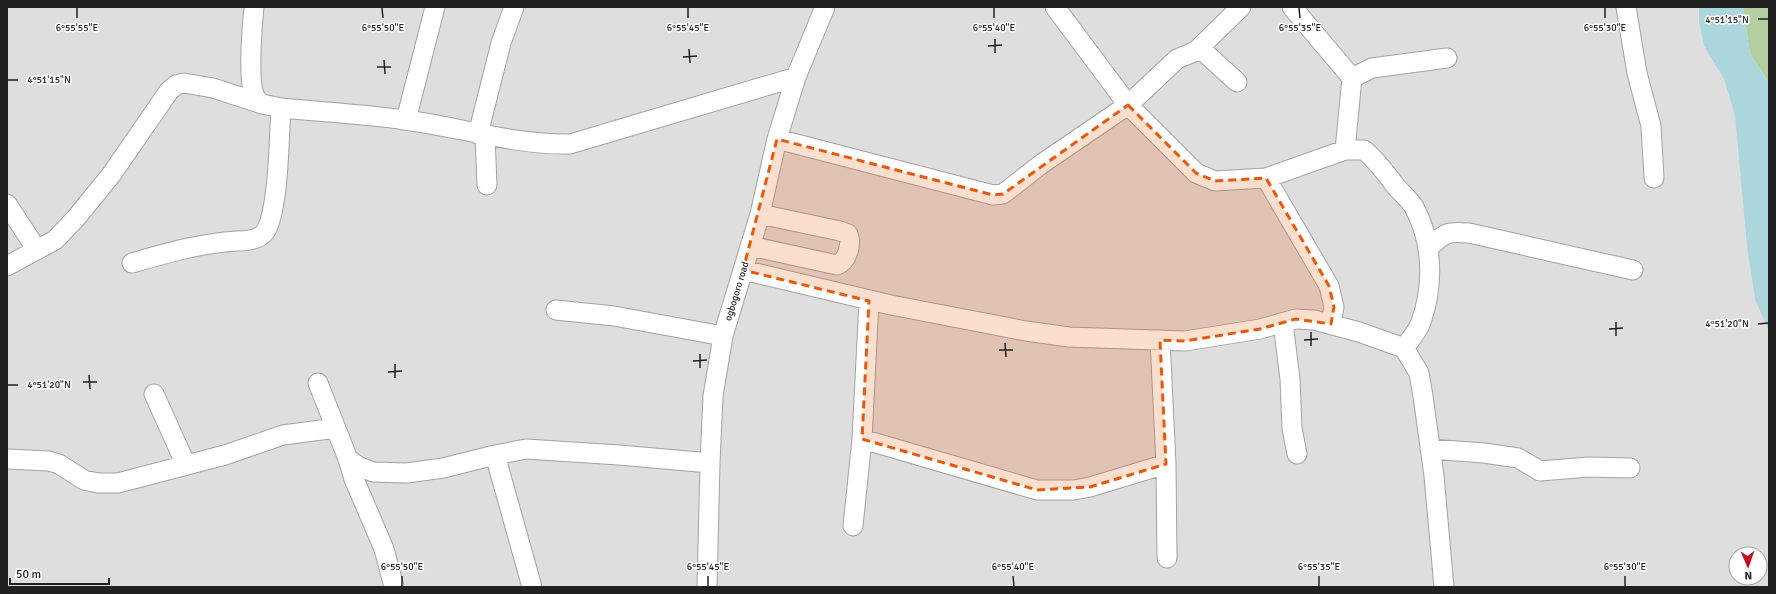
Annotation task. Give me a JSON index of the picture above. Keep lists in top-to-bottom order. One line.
{"streets":{"street":["ogbogoro road"]},"scale_bar":"50 m","north":"bottom","coordinates":["4°51'15\"N","6°55'55\"E","6°55'50\"E","6°55'45\"E","6°55'40\"E","6°55'35\"E","6°55'30\"E","4°51'20\"N"]}
